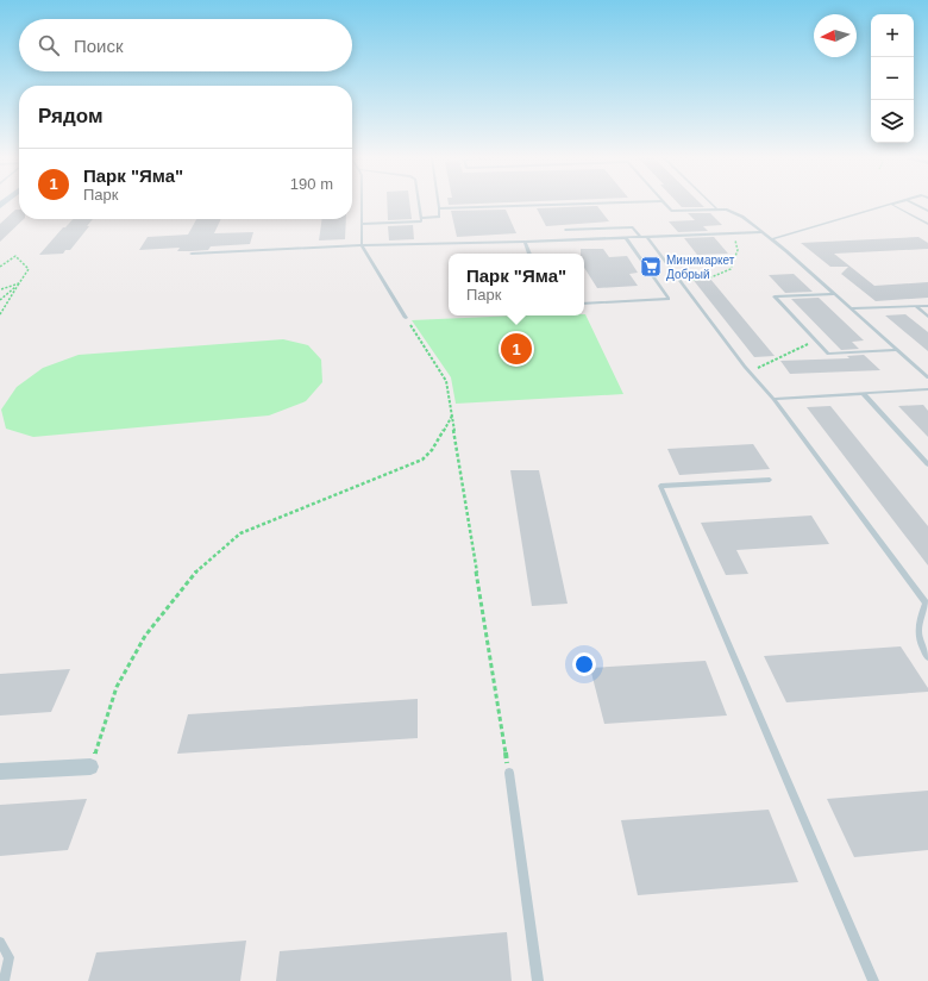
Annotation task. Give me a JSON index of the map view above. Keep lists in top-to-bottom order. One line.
{"places":{"supermarket":["Минимаркет Добрый"]},"north":"left","page":{"map_buttons":["+","−"],"search":"Поиск","heading":"Рядом","list":[{"mark":"1","name":"Парк \"Яма\"","note":"Парк","value":"190 m"}],"popup":["Парк \"Яма\"","Парк"],"pins":"1"}}
